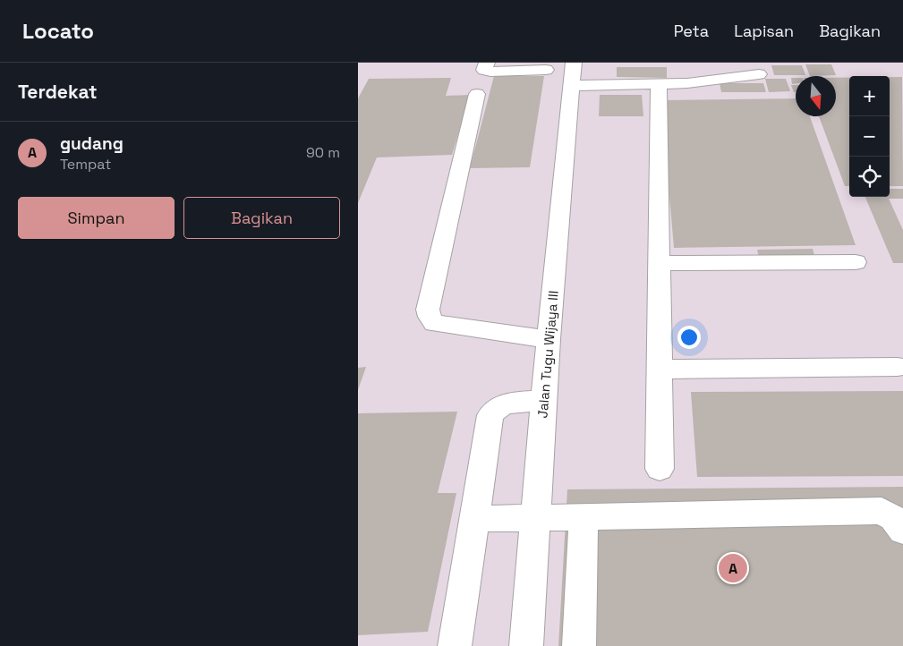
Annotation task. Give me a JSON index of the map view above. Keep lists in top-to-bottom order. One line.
{"streets":{"street":["Jalan Tugu Wijaya III"]},"north":"bottom","page":{"header":"Locato","nav":["Peta","Lapisan","Bagikan"],"heading":"Terdekat","map_buttons":["+","−"],"list":[{"mark":"A","name":"gudang","note":"Tempat","value":"90 m"}],"buttons":["Simpan","Bagikan"],"pins":"A"}}
